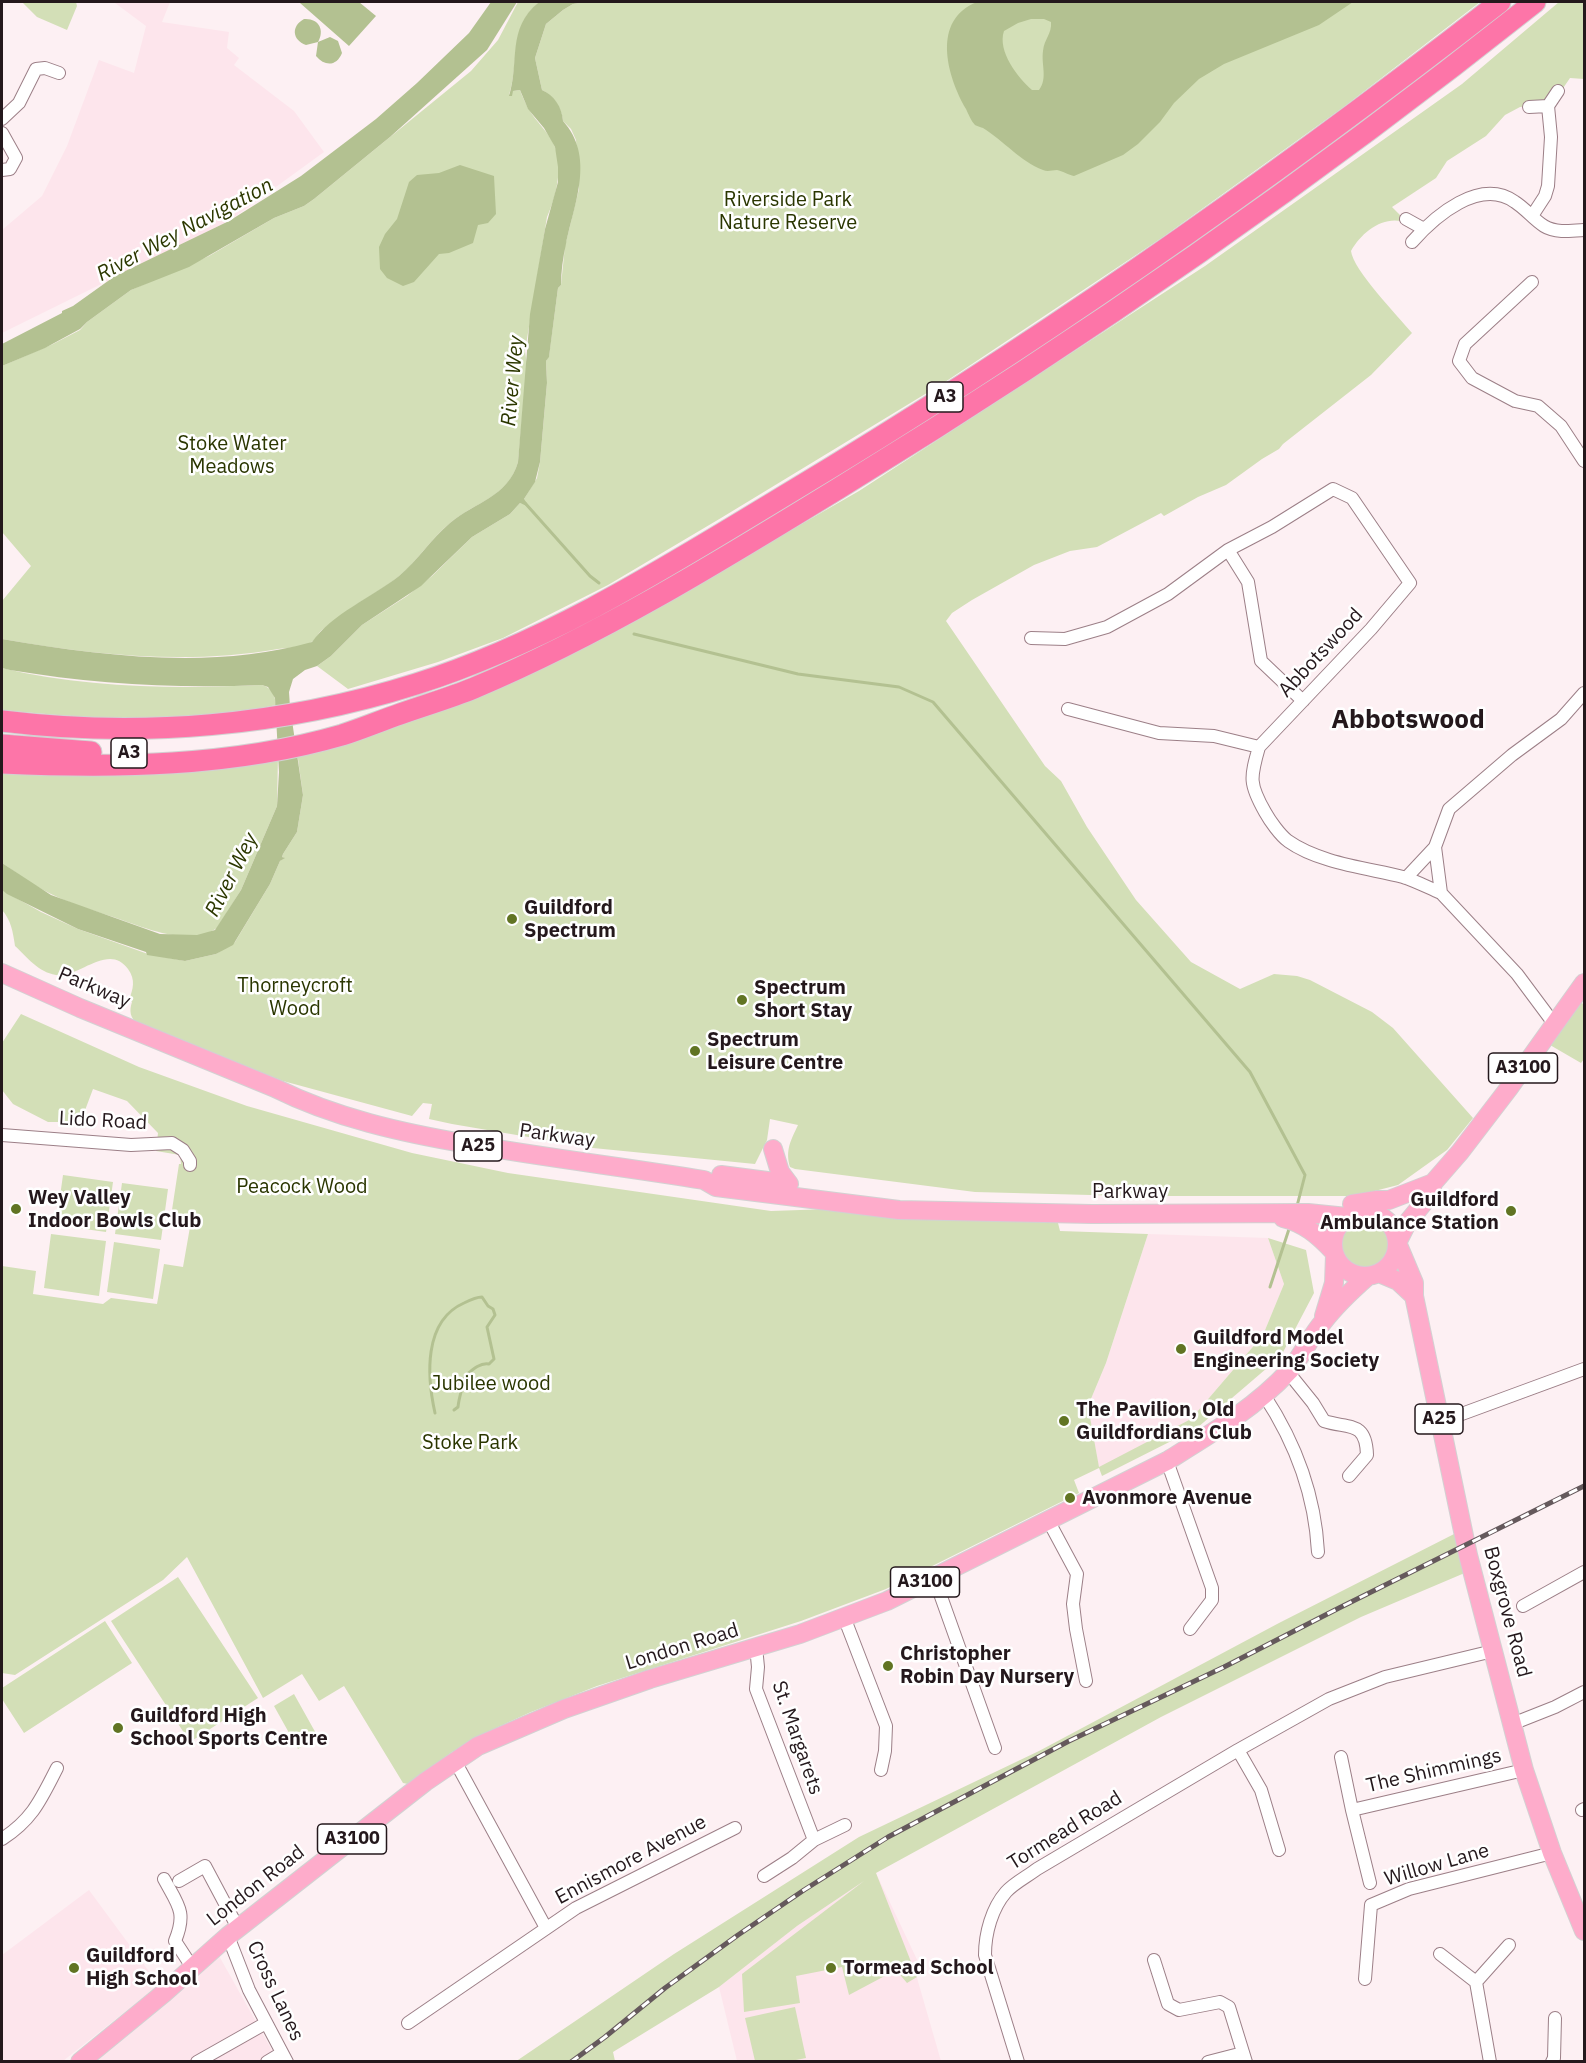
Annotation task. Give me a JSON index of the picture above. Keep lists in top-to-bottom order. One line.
{"streets":{"highway":["A3"],"main road":["Parkway","A3100","A25","Boxgrove Road","London Road"],"street":["Abbotswood","Lido Road","St. Margarets","The Shimmings","Tormead Road","Ennismore Avenue","Willow Lane","Cross Lanes"]},"crossings":[["Parkway","A3100"],["Parkway","A25"],["A3100","A25"],["A3100","London Road"],["A25","Boxgrove Road"],["A25","London Road"],["Boxgrove Road","The Shimmings"],["Boxgrove Road","Tormead Road"],["Boxgrove Road","Willow Lane"],["London Road","St. Margarets"],["London Road","Ennismore Avenue"],["London Road","Cross Lanes"]],"districts":["Abbotswood"],"water":["River Wey Navigation","River Wey"],"parks":["Riverside Park Nature Reserve","Stoke Water Meadows","Thorneycroft Wood","Peacock Wood","Jubilee wood","Stoke Park"],"places":["Guildford Spectrum","Spectrum Short Stay","Spectrum Leisure Centre","Wey Valley Indoor Bowls Club","Guildford Ambulance Station","Guildford Model Engineering Society","The Pavilion, Old Guildfordians Club","Avonmore Avenue","Christopher Robin Day Nursery","Guildford High School Sports Centre","Guildford High School","Tormead School"]}
